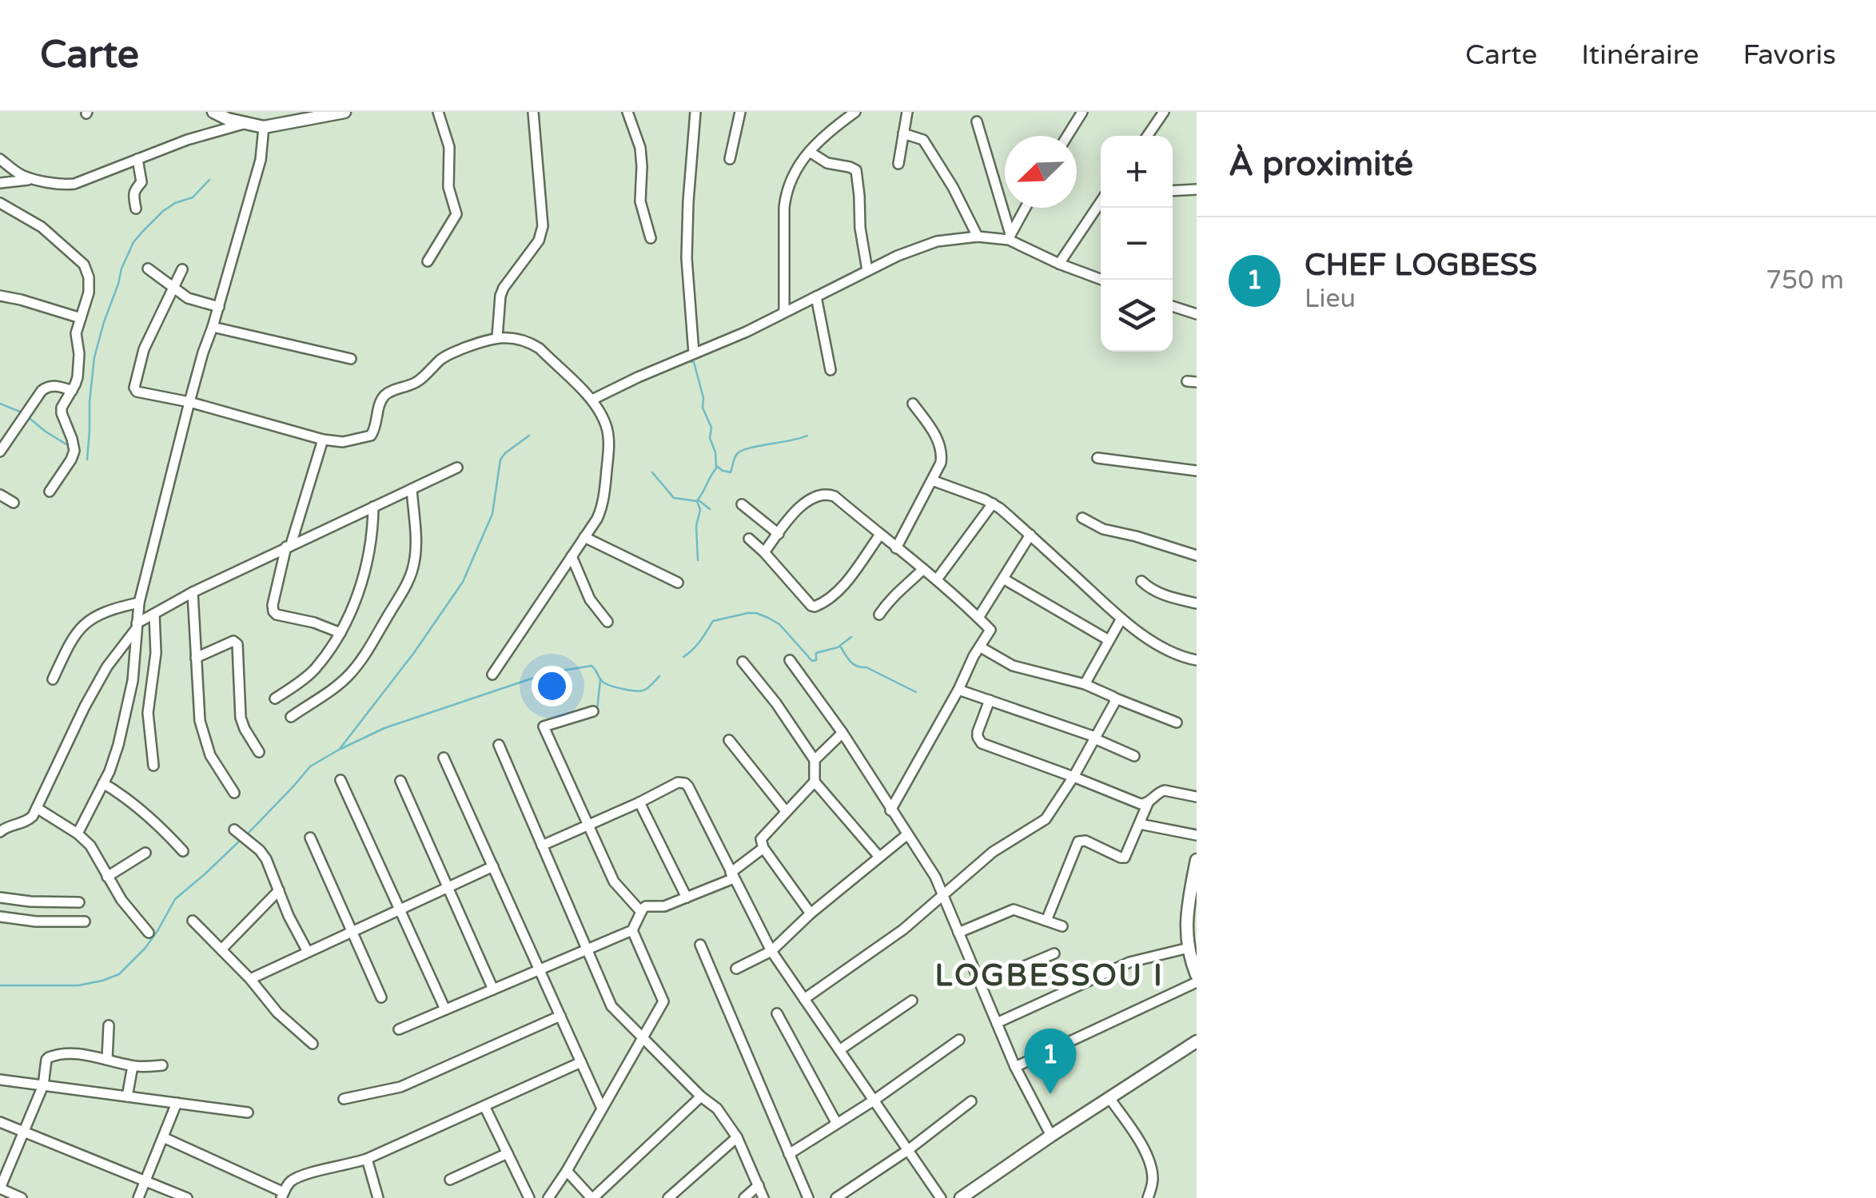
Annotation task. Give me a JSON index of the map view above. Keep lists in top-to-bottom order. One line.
{"districts":["LOGBESSOU I"],"north":"bottom left","page":{"header":"Carte","nav":["Carte","Itinéraire","Favoris"],"heading":"À proximité","map_buttons":["+","−"],"list":[{"mark":"1","name":"CHEF LOGBESS","note":"Lieu","value":"750 m"}],"pins":"1"}}
